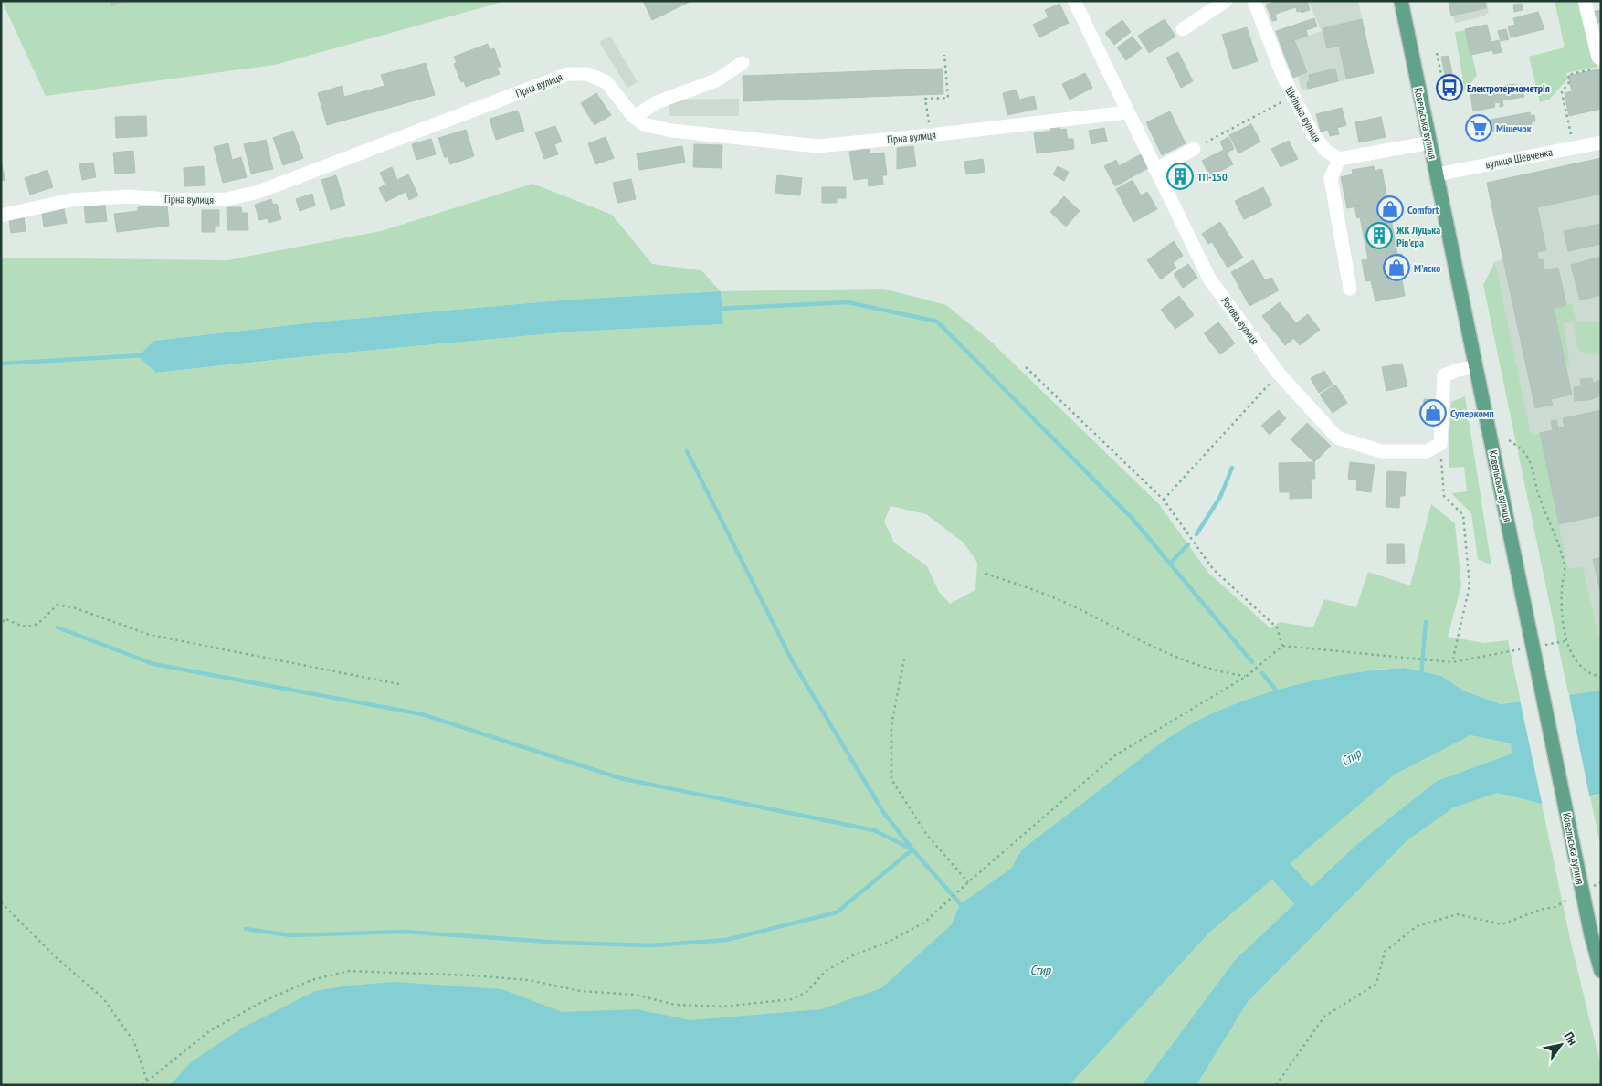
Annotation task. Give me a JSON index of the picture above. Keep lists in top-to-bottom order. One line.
{"streets":{"main road":["Ковельська вулиця"],"street":["Гірна вулиця","Шкільна вулиця","вулиця Шевченка","Рогова вулиця"]},"crossings":[["Гірна вулиця","Рогова вулиця"],["Ковельська вулиця","вулиця Шевченка"]],"water":["Стир"],"places":{"bus stop":["Електротермометрія"],"supermarket":["Мішечок"],"building":["ТП-150","ЖК Луцька Рів'єра"],"shop":["Comfort","М'яско","Суперкомп"]},"north":"top right"}
